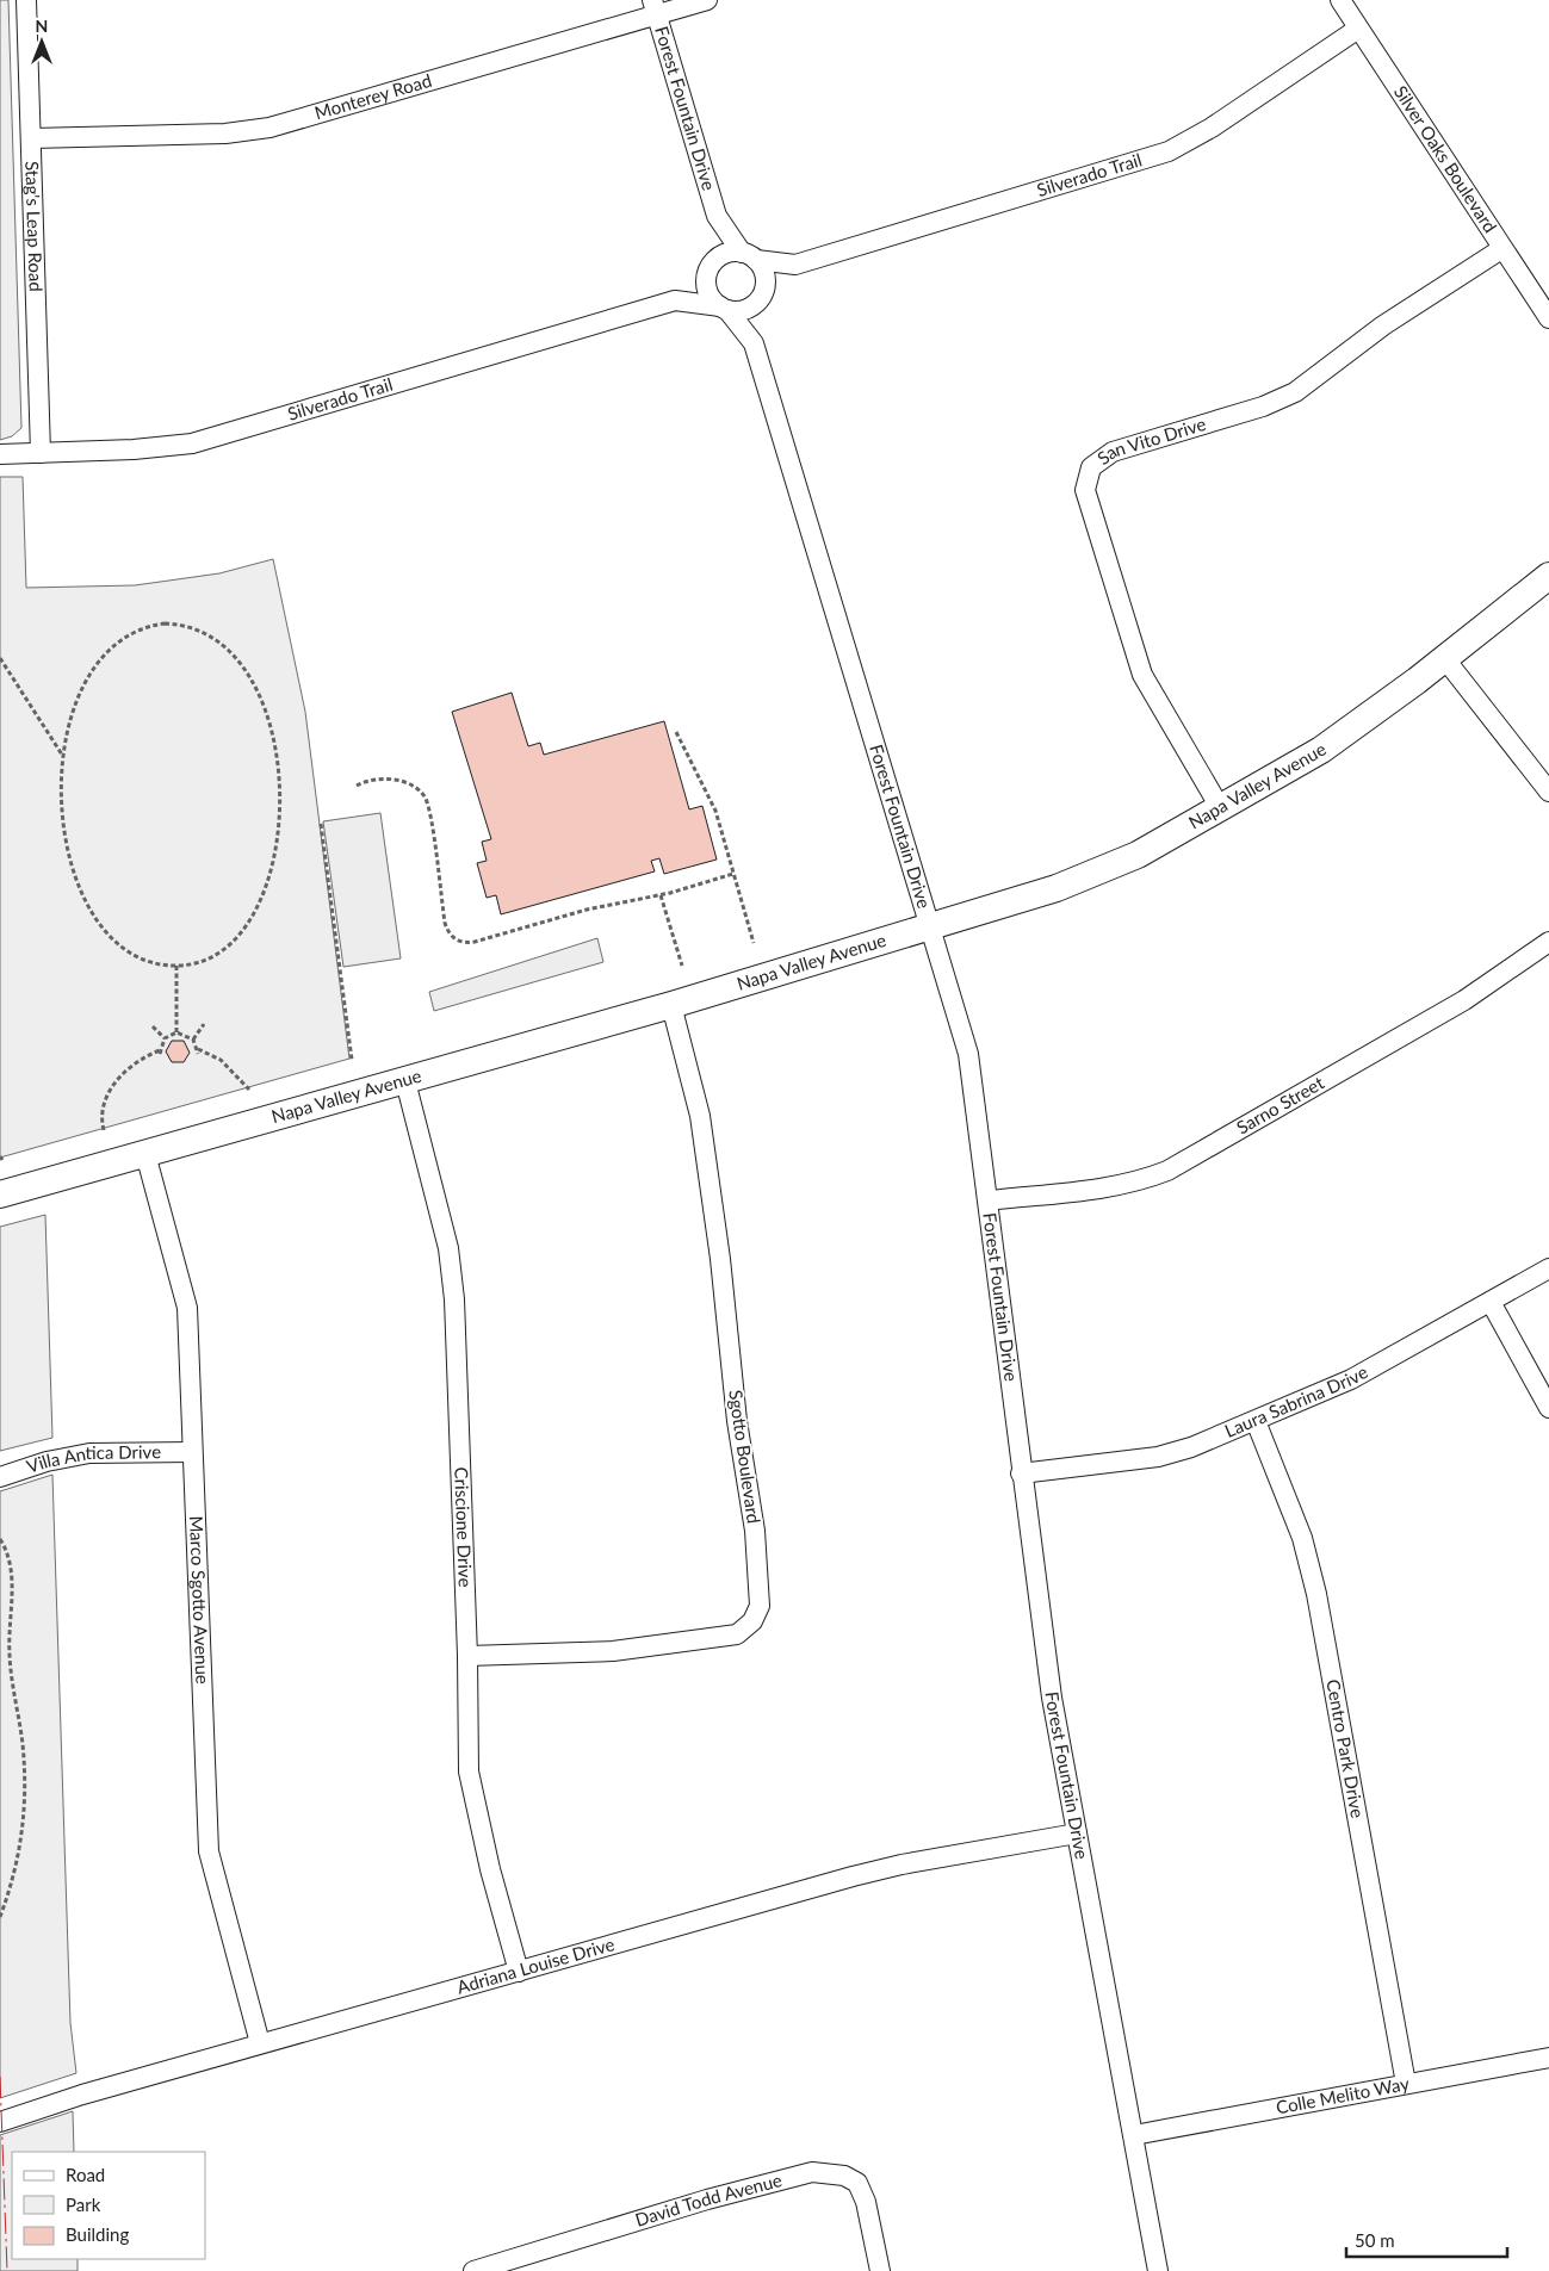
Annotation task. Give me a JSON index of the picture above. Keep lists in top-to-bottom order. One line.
{"streets":{"street":["Monterey Road","Forest Fountain Drive","Silver Oaks Boulevard","Silverado Trail","Stag's Leap Road","San Vito Drive","Napa Valley Avenue","Sarno Street","Laura Sabrina Drive","Sgotto Boulevard","Villa Antica Drive","Criscione Drive","Marco Sgotto Avenue","Centro Park Drive","Adriana Louise Drive","Colle Melito Way","David Todd Avenue"]},"crossings":[["Monterey Road","Forest Fountain Drive"],["Monterey Road","Stag's Leap Road"],["Forest Fountain Drive","Silverado Trail"],["Forest Fountain Drive","Napa Valley Avenue"],["Forest Fountain Drive","Sarno Street"],["Forest Fountain Drive","Laura Sabrina Drive"],["Forest Fountain Drive","Adriana Louise Drive"],["Forest Fountain Drive","Colle Melito Way"],["Silver Oaks Boulevard","Silverado Trail"],["Silver Oaks Boulevard","San Vito Drive"],["Silverado Trail","Stag's Leap Road"],["San Vito Drive","Napa Valley Avenue"],["Napa Valley Avenue","Sgotto Boulevard"],["Napa Valley Avenue","Criscione Drive"],["Napa Valley Avenue","Marco Sgotto Avenue"],["Laura Sabrina Drive","Centro Park Drive"],["Sgotto Boulevard","Criscione Drive"],["Villa Antica Drive","Marco Sgotto Avenue"],["Criscione Drive","Adriana Louise Drive"],["Marco Sgotto Avenue","Adriana Louise Drive"],["Centro Park Drive","Colle Melito Way"]],"legend":["Road","Park","Building"],"scale_bar":"50 m","north":"top"}
